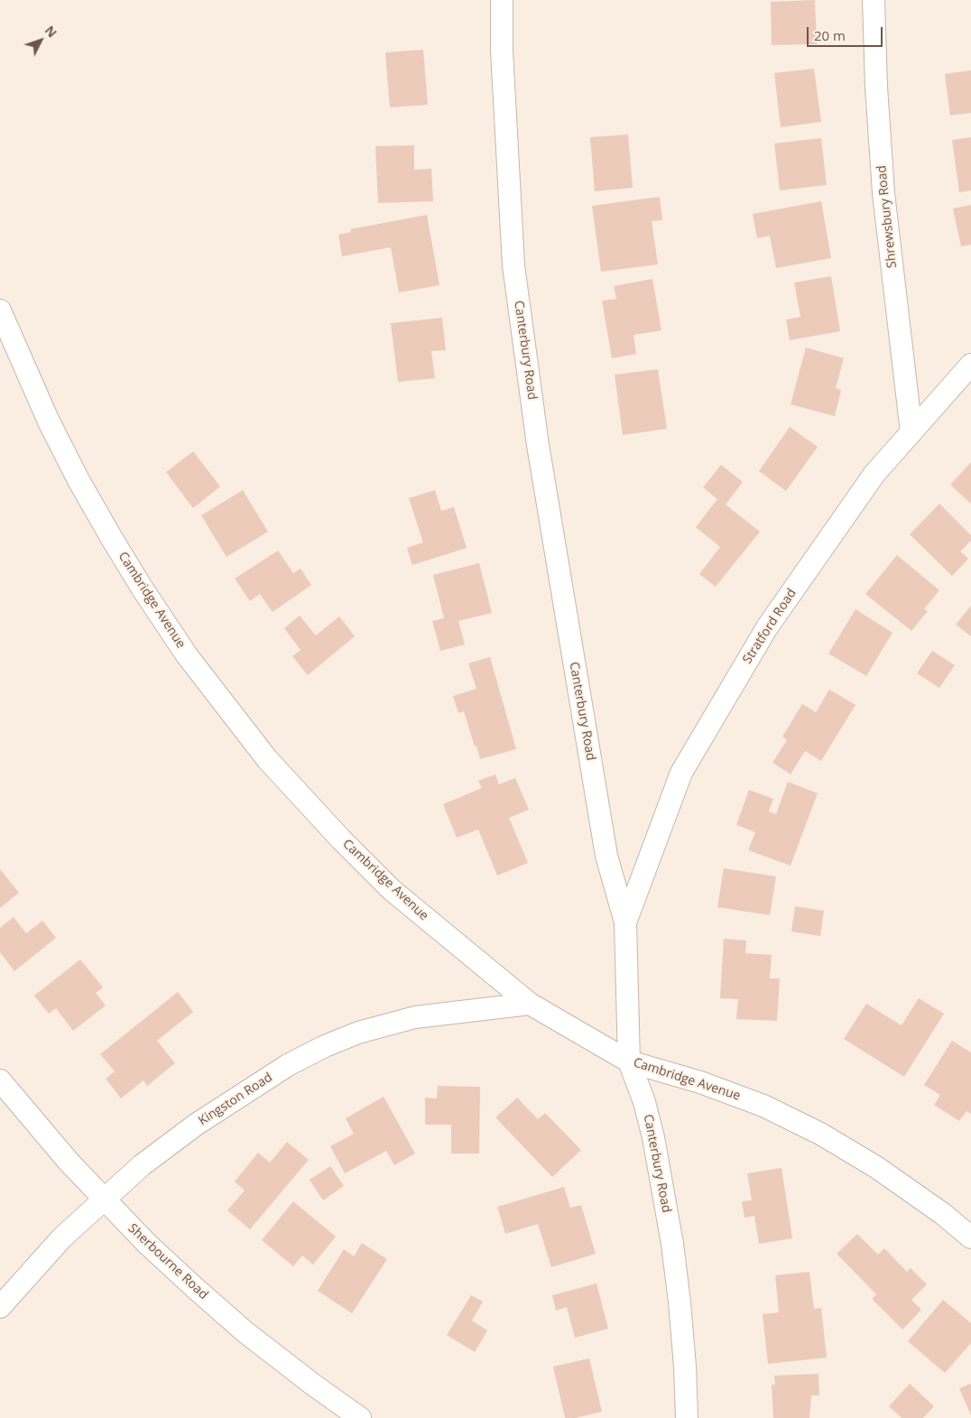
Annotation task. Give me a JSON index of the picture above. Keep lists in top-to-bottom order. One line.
{"streets":{"street":["Shrewsbury Road","Canterbury Road","Cambridge Avenue","Stratford Road","Kingston Road","Sherbourne Road"]},"crossings":[["Shrewsbury Road","Stratford Road"],["Canterbury Road","Cambridge Avenue"],["Canterbury Road","Stratford Road"],["Cambridge Avenue","Kingston Road"],["Kingston Road","Sherbourne Road"]],"scale_bar":"20 m","north":"top right"}
